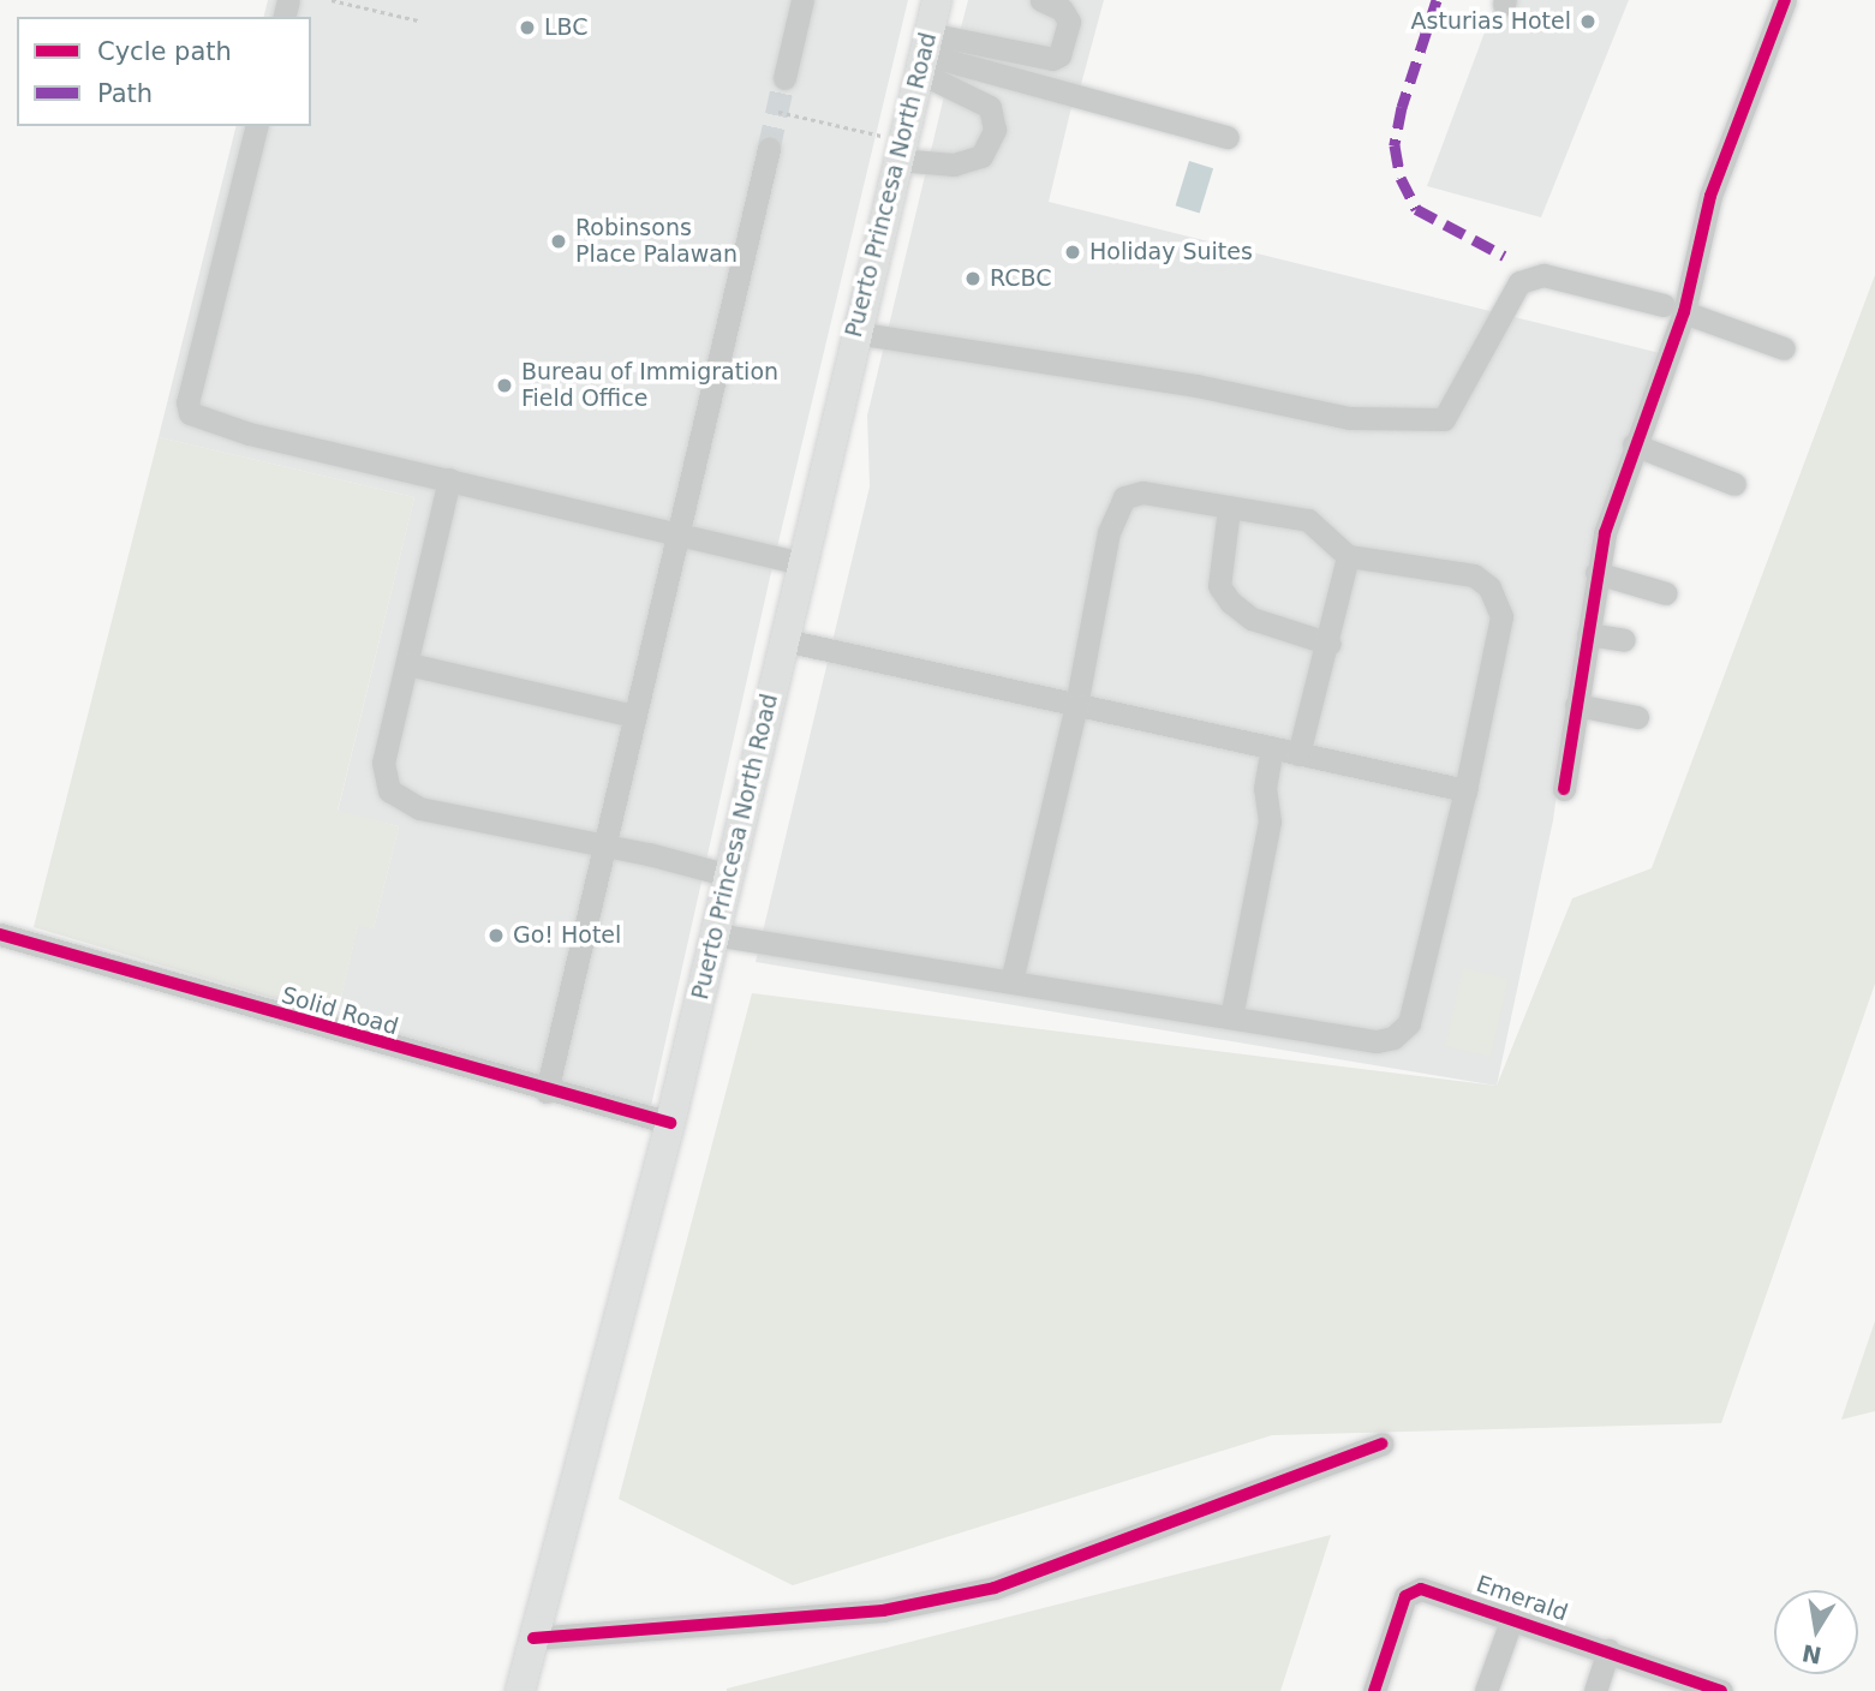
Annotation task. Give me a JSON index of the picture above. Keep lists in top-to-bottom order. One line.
{"streets":{"main road":["Puerto Princesa North Road"],"street":["Solid Road","Emerald"]},"crossings":[["Puerto Princesa North Road","Solid Road"]],"places":["Asturias Hotel","LBC","Robinsons Place Palawan","Holiday Suites","RCBC","Bureau of Immigration Field Office","Go! Hotel"],"legend":["Cycle path","Path"],"north":"bottom"}
